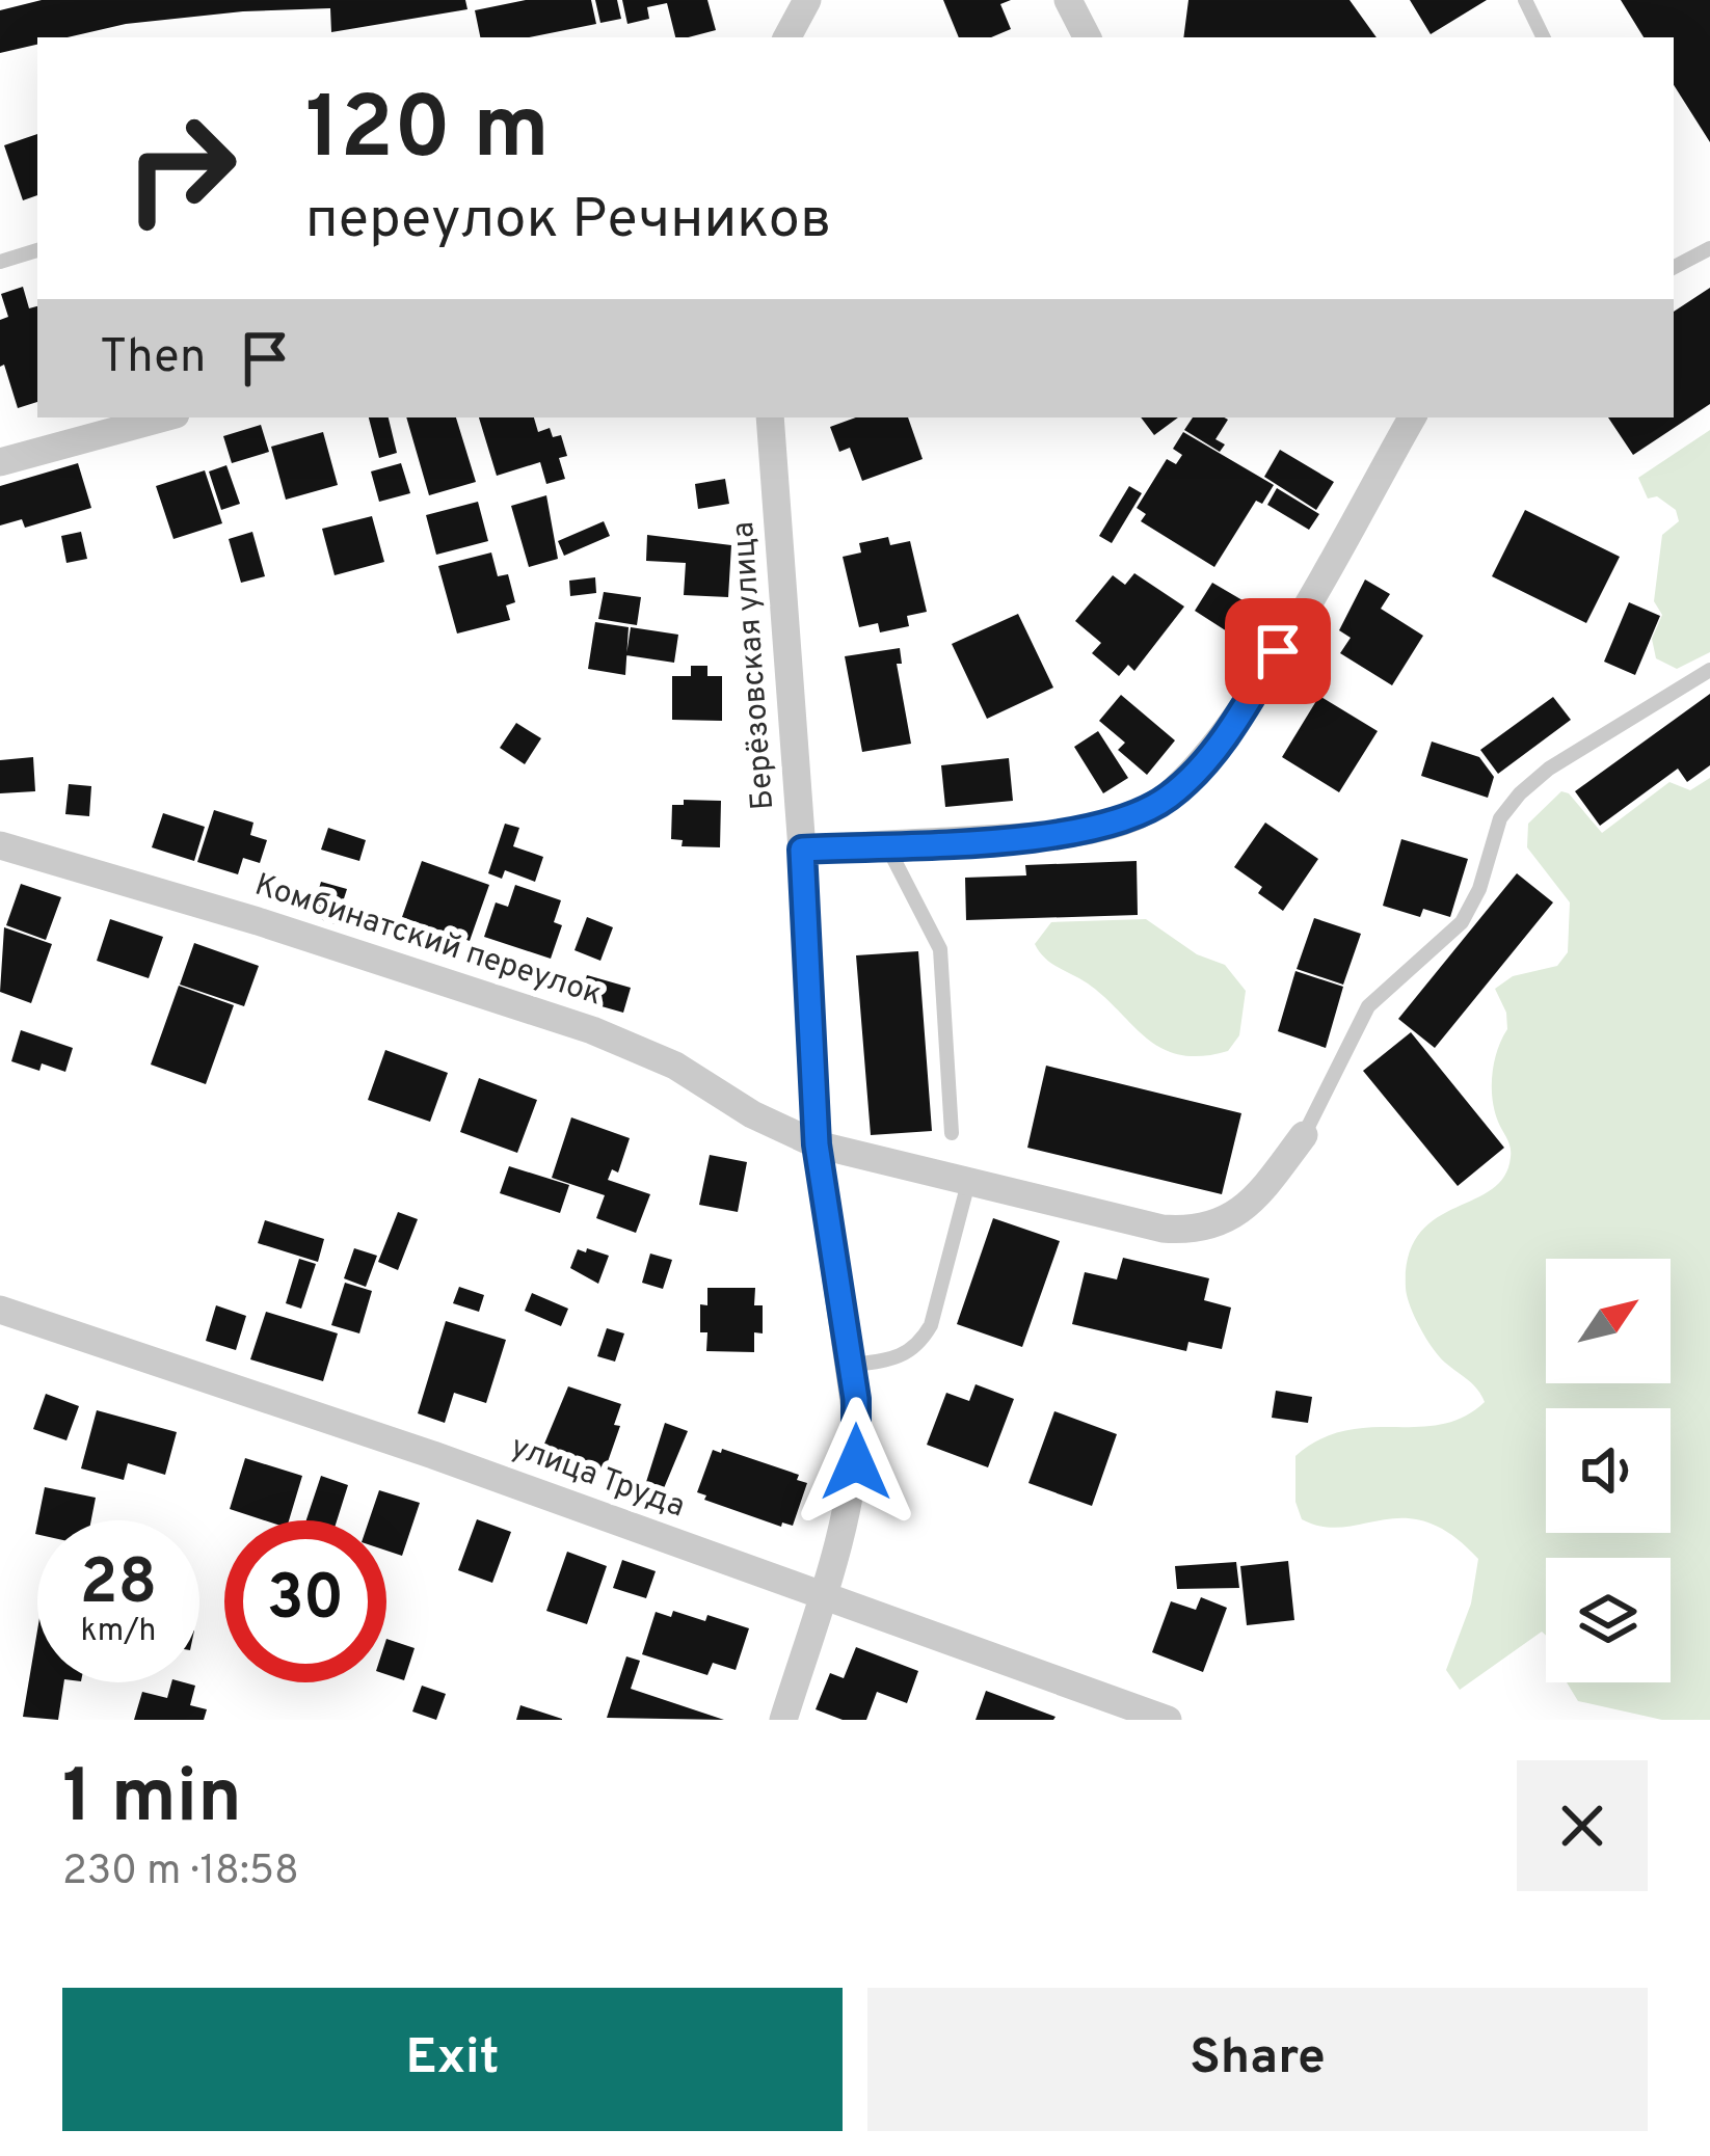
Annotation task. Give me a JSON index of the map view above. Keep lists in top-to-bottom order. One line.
{"streets":{"street":["Берёзовская улица","Комбинатский переулок","улица Труда"]},"crossings":[["Берёзовская улица","Комбинатский переулок"],["Берёзовская улица","улица Труда"]],"north":"top right","page":{"turn":["120 m","переулок Речников"],"then":"Then","speed":"28 km/h","limit":"30","heading":["1 min","230 m · 18:58"],"buttons":["Exit","Share"]}}
